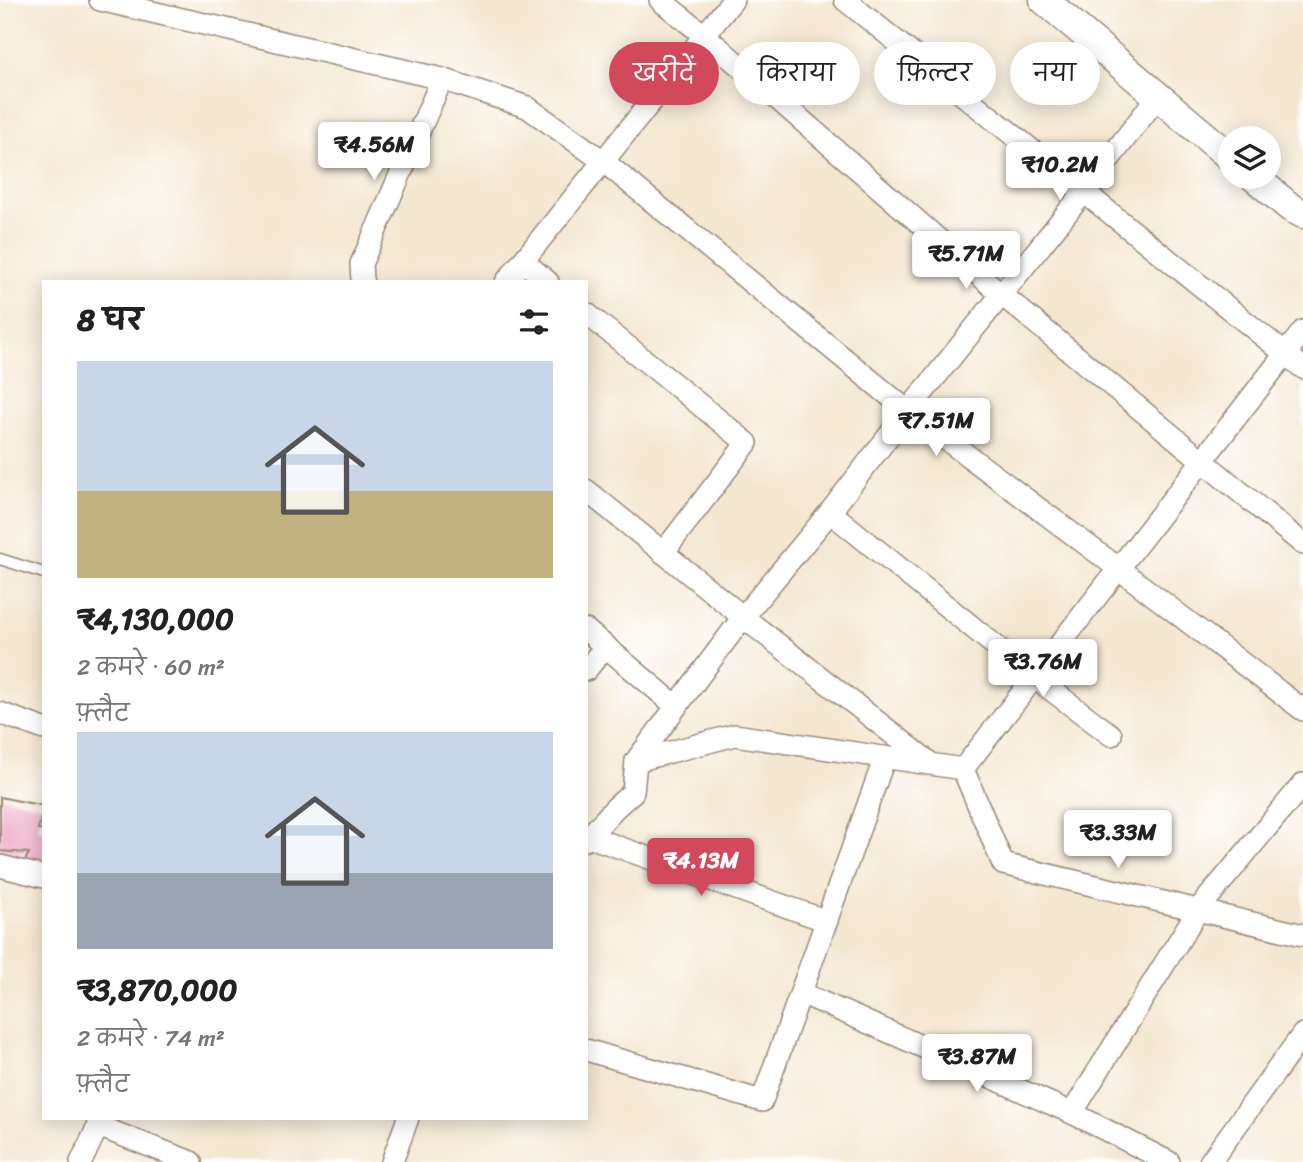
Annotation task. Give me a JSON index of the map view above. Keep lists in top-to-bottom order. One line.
{"page":{"chip":["खरीदें","किराया","फ़िल्टर","नया"],"price":["₹4.56M","₹10.2M","₹5.71M","₹7.51M","₹3.76M","₹3.33M","₹4.13M","₹3.87M"],"heading":"8 घर","list":[{"name":"₹4,130,000","note":"2 कमरे · 60 m² · फ़्लैट"},{"name":"₹3,870,000","note":"2 कमरे · 74 m² · फ़्लैट"}]}}
